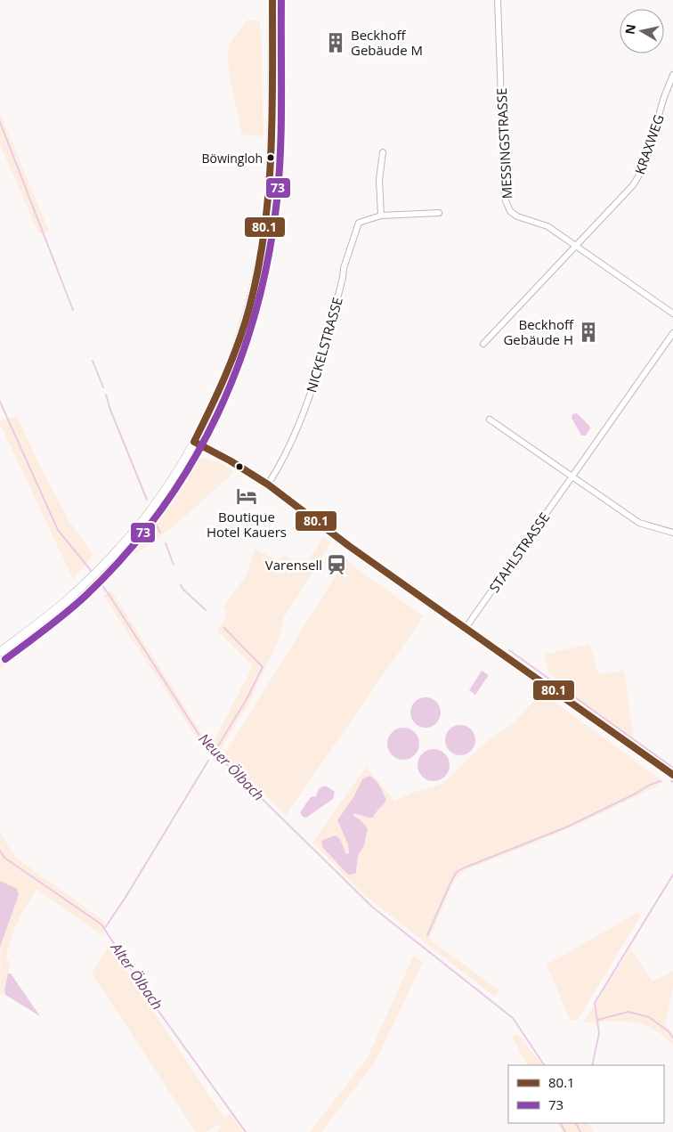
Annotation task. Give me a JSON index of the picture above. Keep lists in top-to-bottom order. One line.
{"streets":{"street":["MESSINGSTRASSE","KRAXWEG","NICKELSTRASSE","STAHLSTRASSE"]},"crossings":[["MESSINGSTRASSE","KRAXWEG"]],"water":["Neuer Ölbach","Alter Ölbach"],"places":{"building":["Beckhoff Gebäude M","Beckhoff Gebäude H"],"other":["Böwingloh"],"hotel":["Boutique Hotel Kauers"],"station":["Varensell"]},"lines":["transit line 80.1","transit line 73"],"legend":["80.1","73"],"north":"left"}
